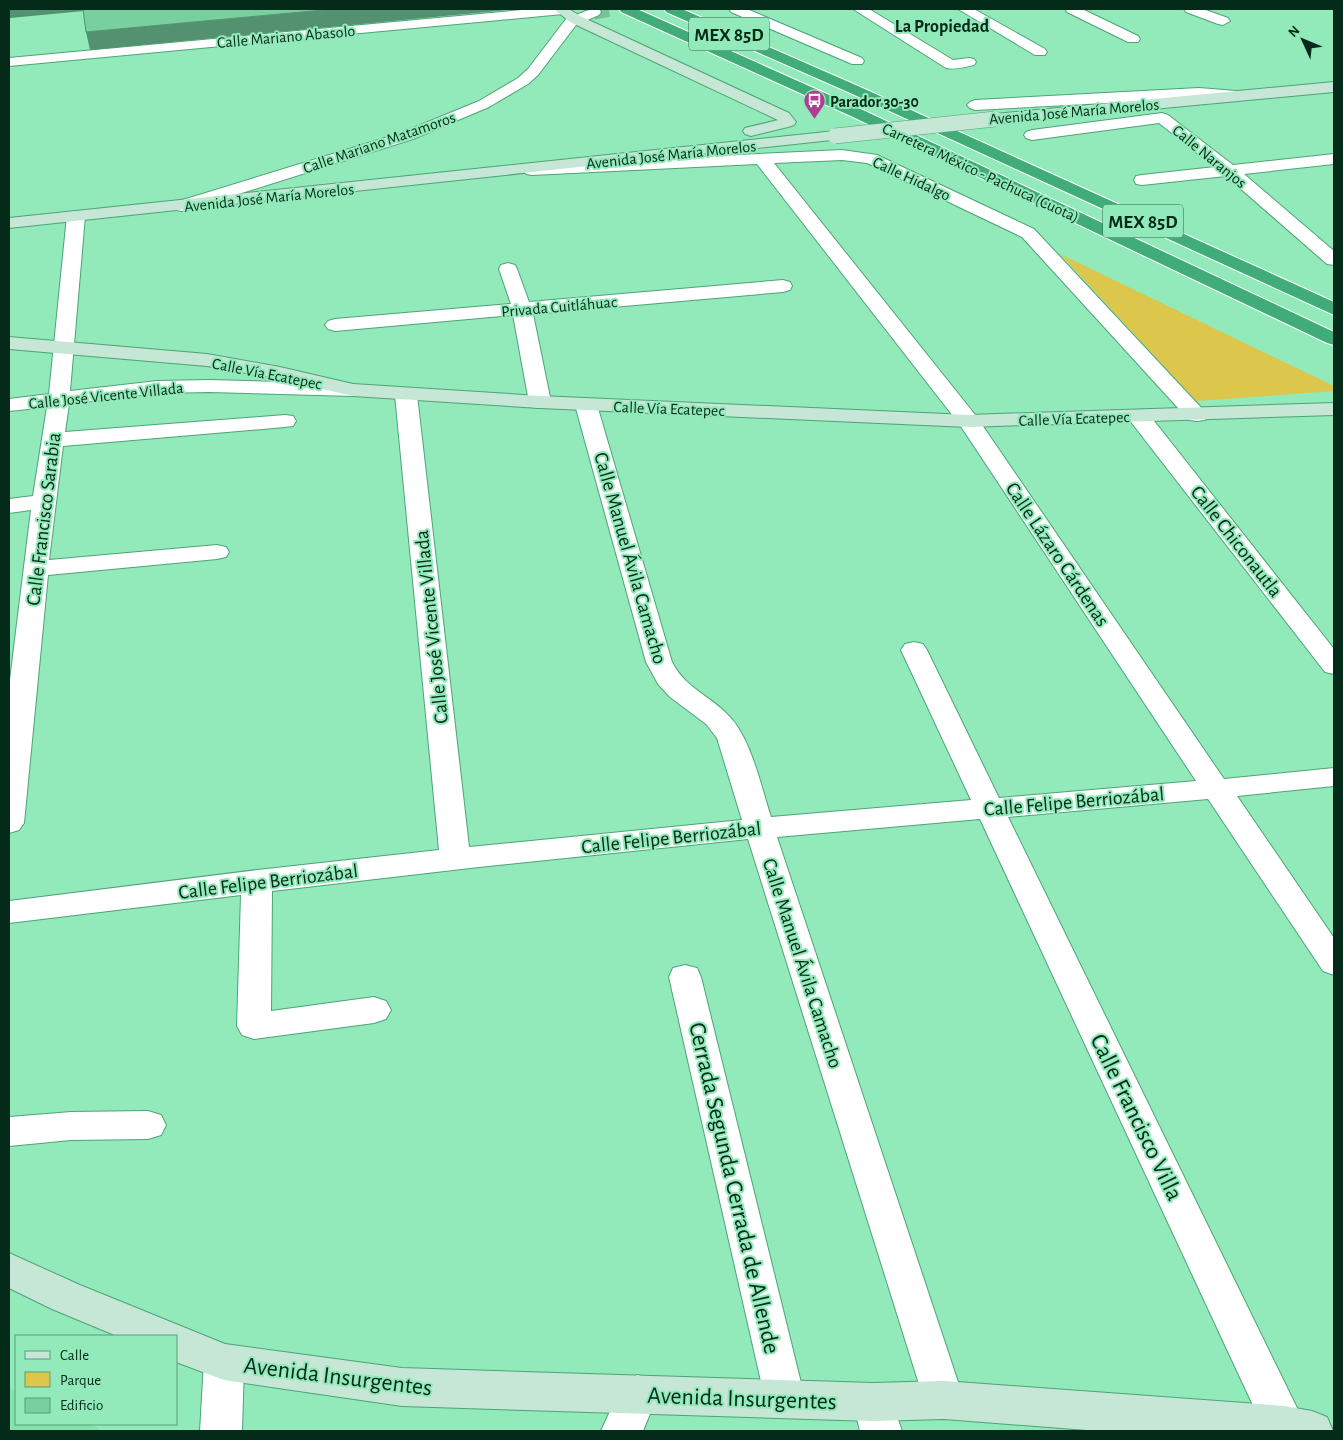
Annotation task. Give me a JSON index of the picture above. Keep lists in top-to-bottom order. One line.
{"streets":{"highway":["MEX 85D","Carretera México - Pachuca (Cuota)"],"main road":["Avenida José María Morelos","Calle Vía Ecatepec","Avenida Insurgentes"],"street":["Calle Mariano Abasolo","Calle Mariano Matamoros","Calle Naranjos","Calle Hidalgo","Privada Cuitláhuac","Calle José Vicente Villada","Calle Francisco Sarabia","Calle Chiconautla","Calle Lázaro Cárdenas","Calle Manuel Ávila Camacho","Calle Felipe Berriozábal","Calle Francisco Villa","Cerrada Segunda Cerrada de Allende"]},"crossings":[["Calle Mariano Abasolo","Calle Mariano Matamoros"],["Avenida José María Morelos","Calle Mariano Matamoros"],["Avenida José María Morelos","Calle Hidalgo"],["Avenida José María Morelos","Calle Francisco Sarabia"],["Calle Hidalgo","Calle Vía Ecatepec"],["Calle Hidalgo","Calle Lázaro Cárdenas"],["Calle Vía Ecatepec","Calle José Vicente Villada"],["Calle Vía Ecatepec","Calle Francisco Sarabia"],["Calle Vía Ecatepec","Calle Chiconautla"],["Calle Vía Ecatepec","Calle Lázaro Cárdenas"],["Calle Vía Ecatepec","Calle Manuel Ávila Camacho"],["Calle José Vicente Villada","Calle Francisco Sarabia"],["Calle José Vicente Villada","Calle Felipe Berriozábal"],["Calle Lázaro Cárdenas","Calle Felipe Berriozábal"],["Calle Manuel Ávila Camacho","Calle Felipe Berriozábal"],["Calle Manuel Ávila Camacho","Avenida Insurgentes"],["Calle Felipe Berriozábal","Calle Francisco Villa"],["Calle Francisco Villa","Avenida Insurgentes"],["Cerrada Segunda Cerrada de Allende","Avenida Insurgentes"]],"districts":["La Propiedad"],"places":{"bus stop":["Parador 30-30"]},"legend":["Calle","Parque","Edificio"],"north":"top left"}
